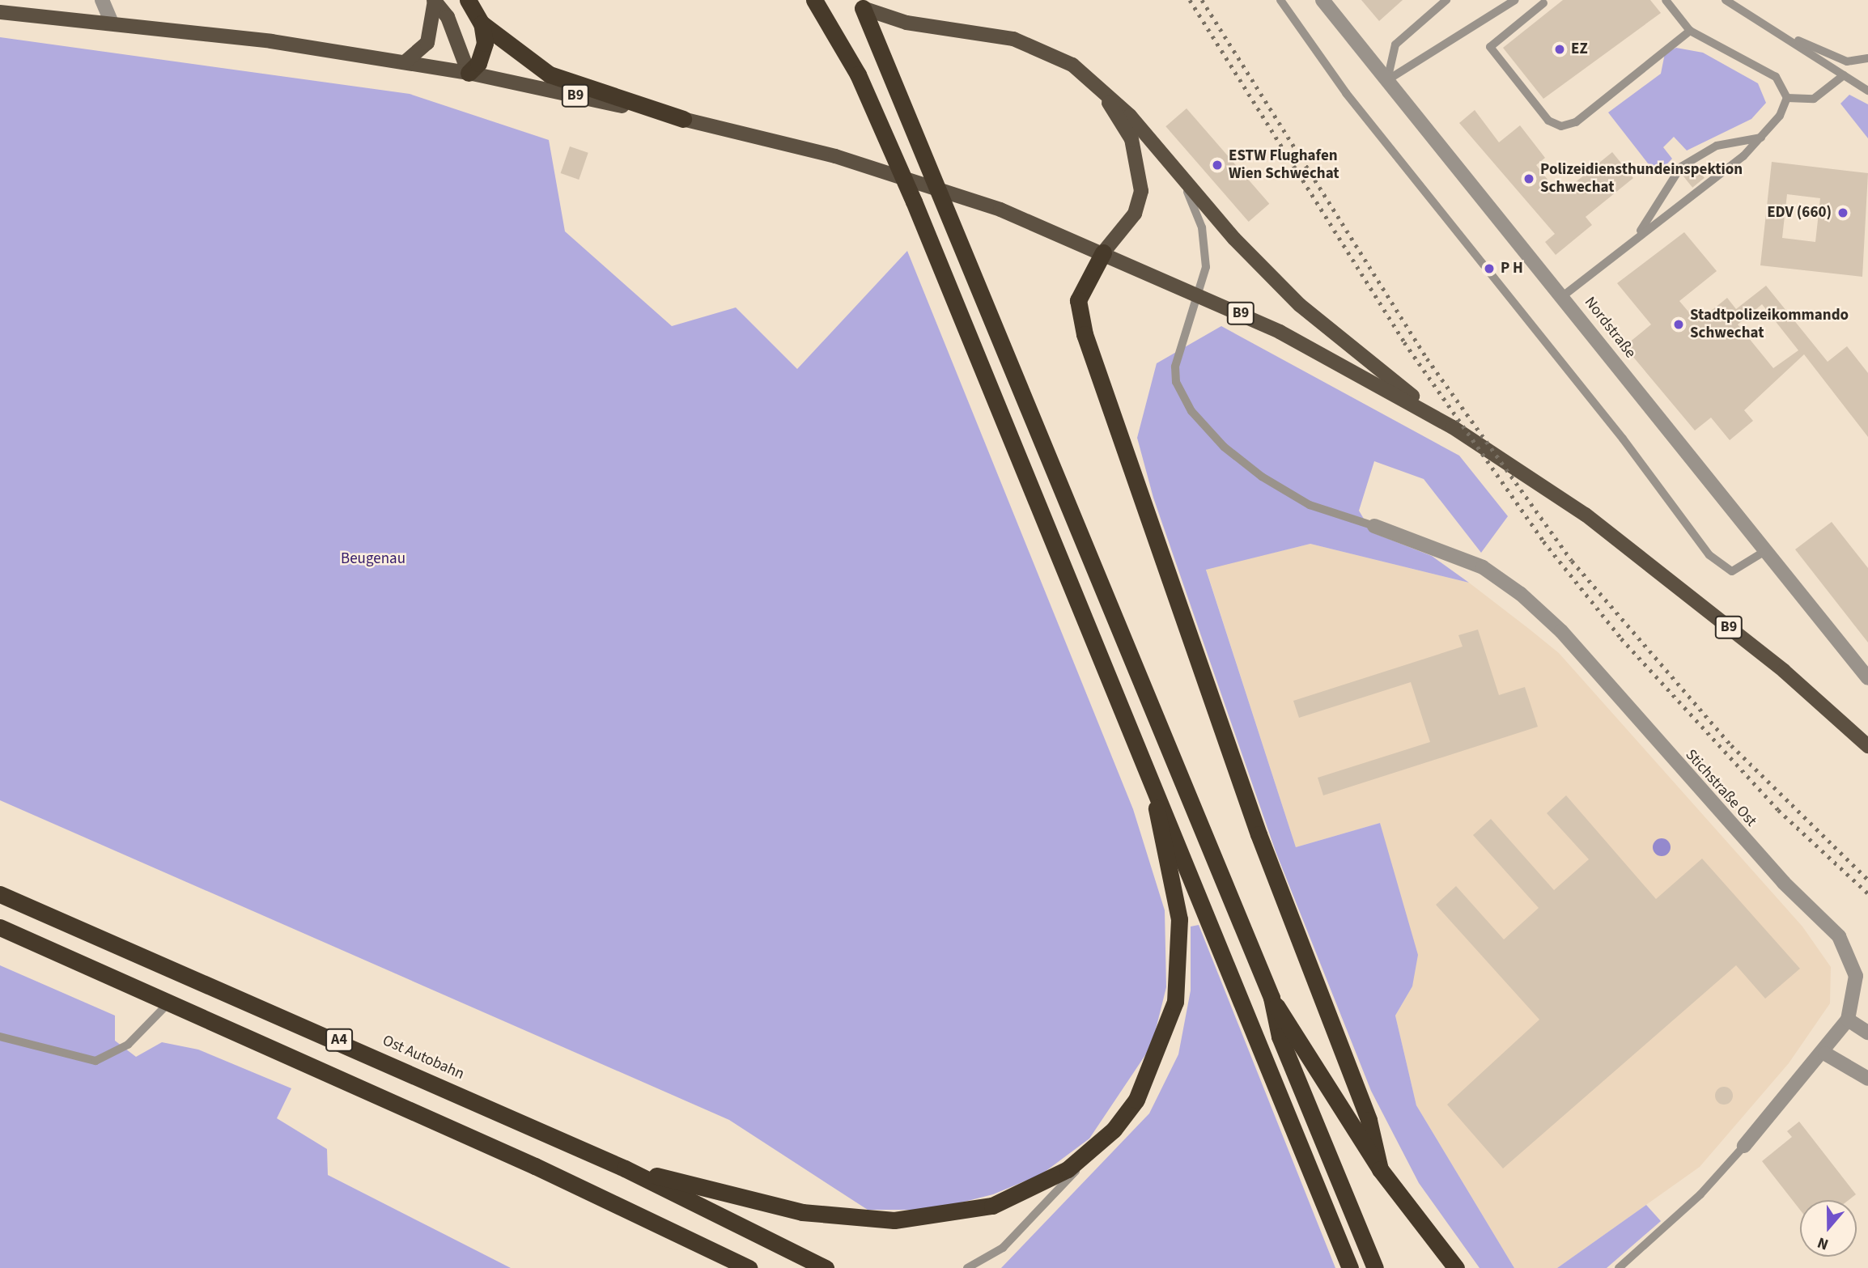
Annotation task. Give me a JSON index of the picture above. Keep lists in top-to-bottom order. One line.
{"streets":{"highway":["A4","Ost Autobahn"],"main road":["B9"],"street":["Nordstraße","Stichstraße Ost"]},"parks":["Beugenau"],"places":["EZ","ESTW Flughafen Wien Schwechat","Polizeidiensthundeinspektion Schwechat","EDV (660)","P H","Stadtpolizeikommando Schwechat"],"north":"bottom"}
